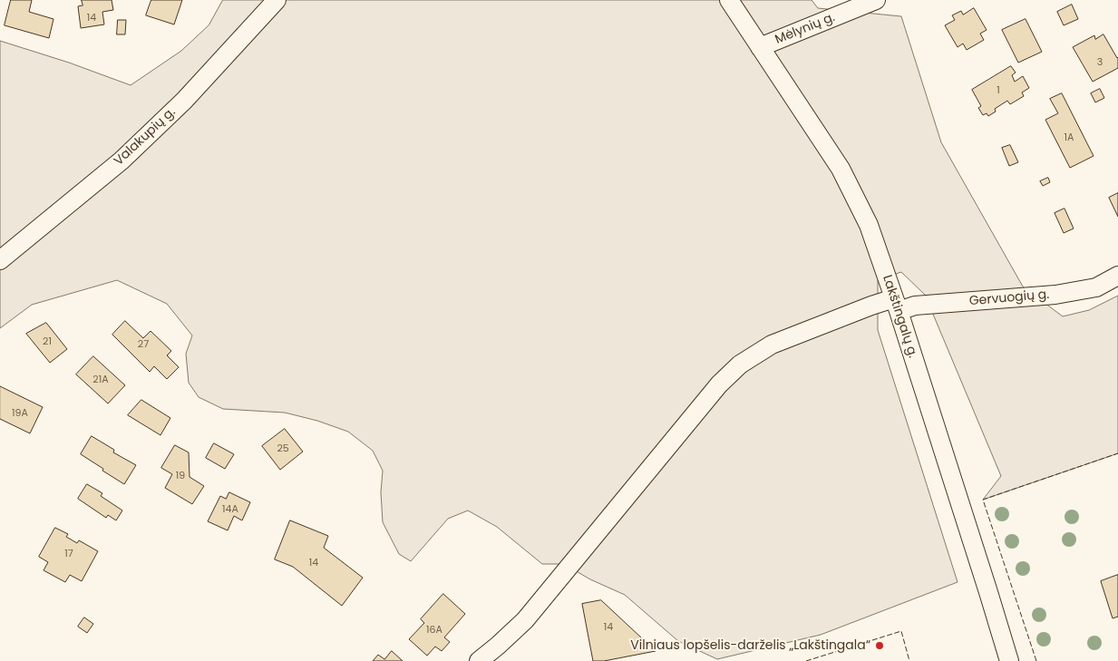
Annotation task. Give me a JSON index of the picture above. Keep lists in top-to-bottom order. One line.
{"streets":{"street":["Mėlynių g.","Valakupių g.","Gervuogių g.","Lakštingalų g."]},"crossings":[["Mėlynių g.","Lakštingalų g."],["Gervuogių g.","Lakštingalų g."]],"places":["Vilniaus lopšelis-darželis „Lakštingala“"],"house_numbers":["14","3","1","1A","21","27","21A","19A","25","19","14A","17","14","14","16A"]}
